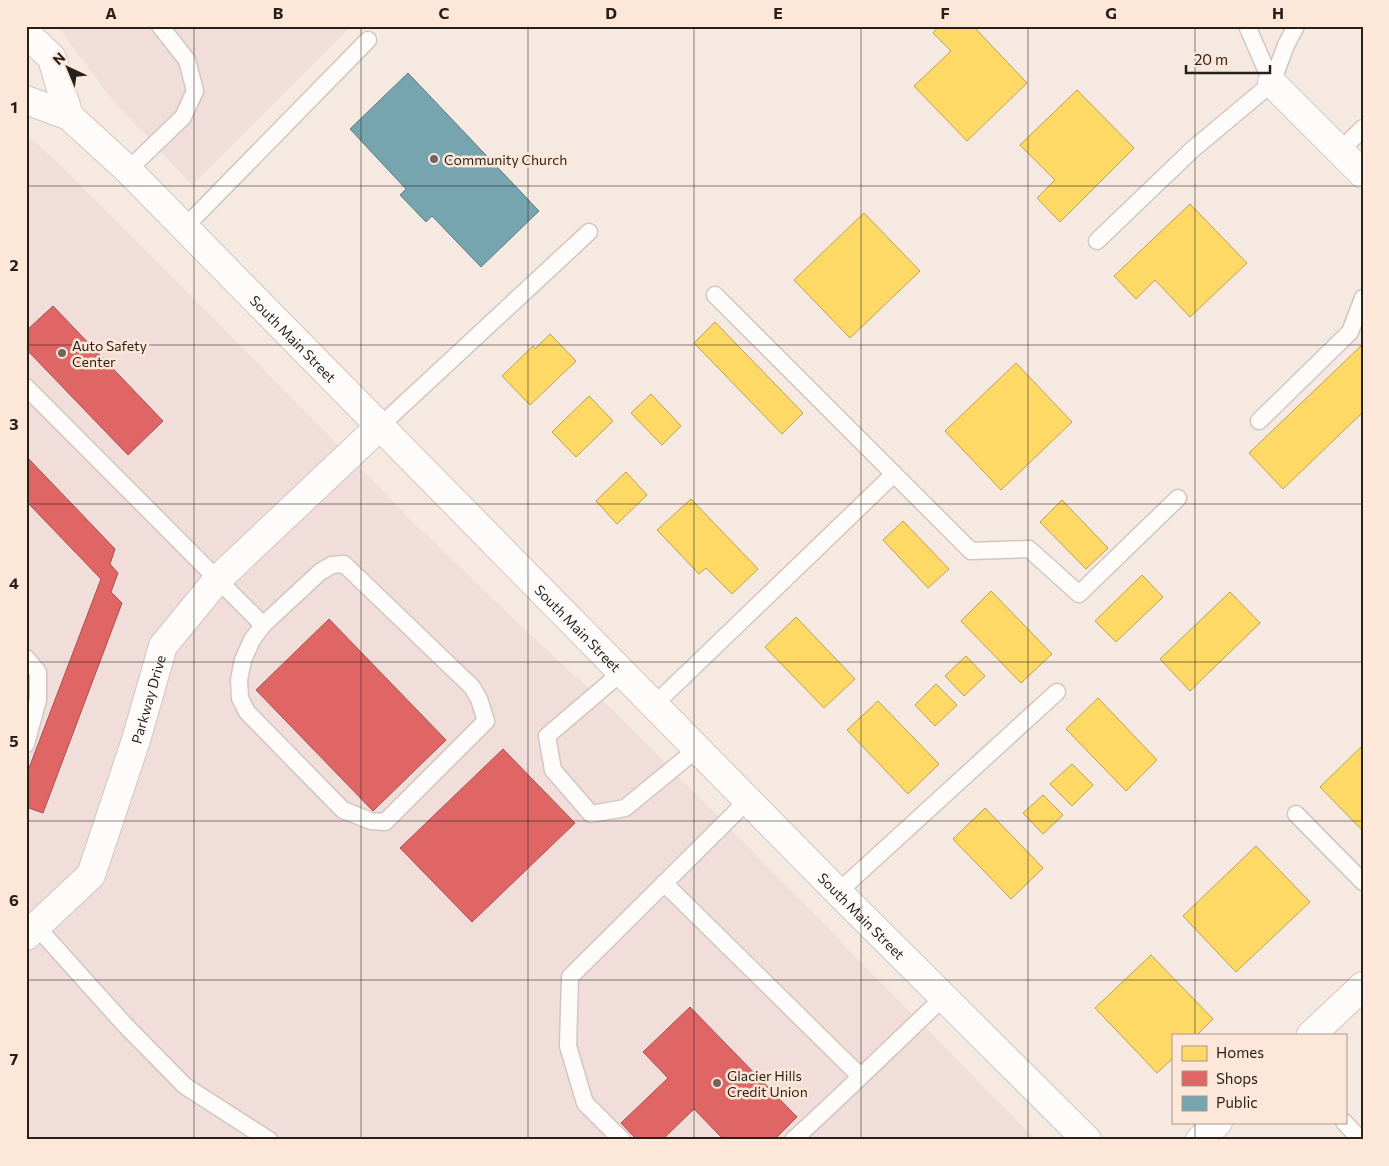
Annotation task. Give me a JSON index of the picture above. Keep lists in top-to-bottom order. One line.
{"streets":{"main road":["South Main Street","Parkway Drive"]},"crossings":[["South Main Street","Parkway Drive"]],"places":["Community Church","Auto Safety Center","Glacier Hills Credit Union"],"legend":["Homes","Shops","Public"],"scale_bar":"20 m","north":"top left","grid":{"columns":["A","B","C","D","E","F","G","H"],"rows":["1","2","3","4","5","6","7"]}}
